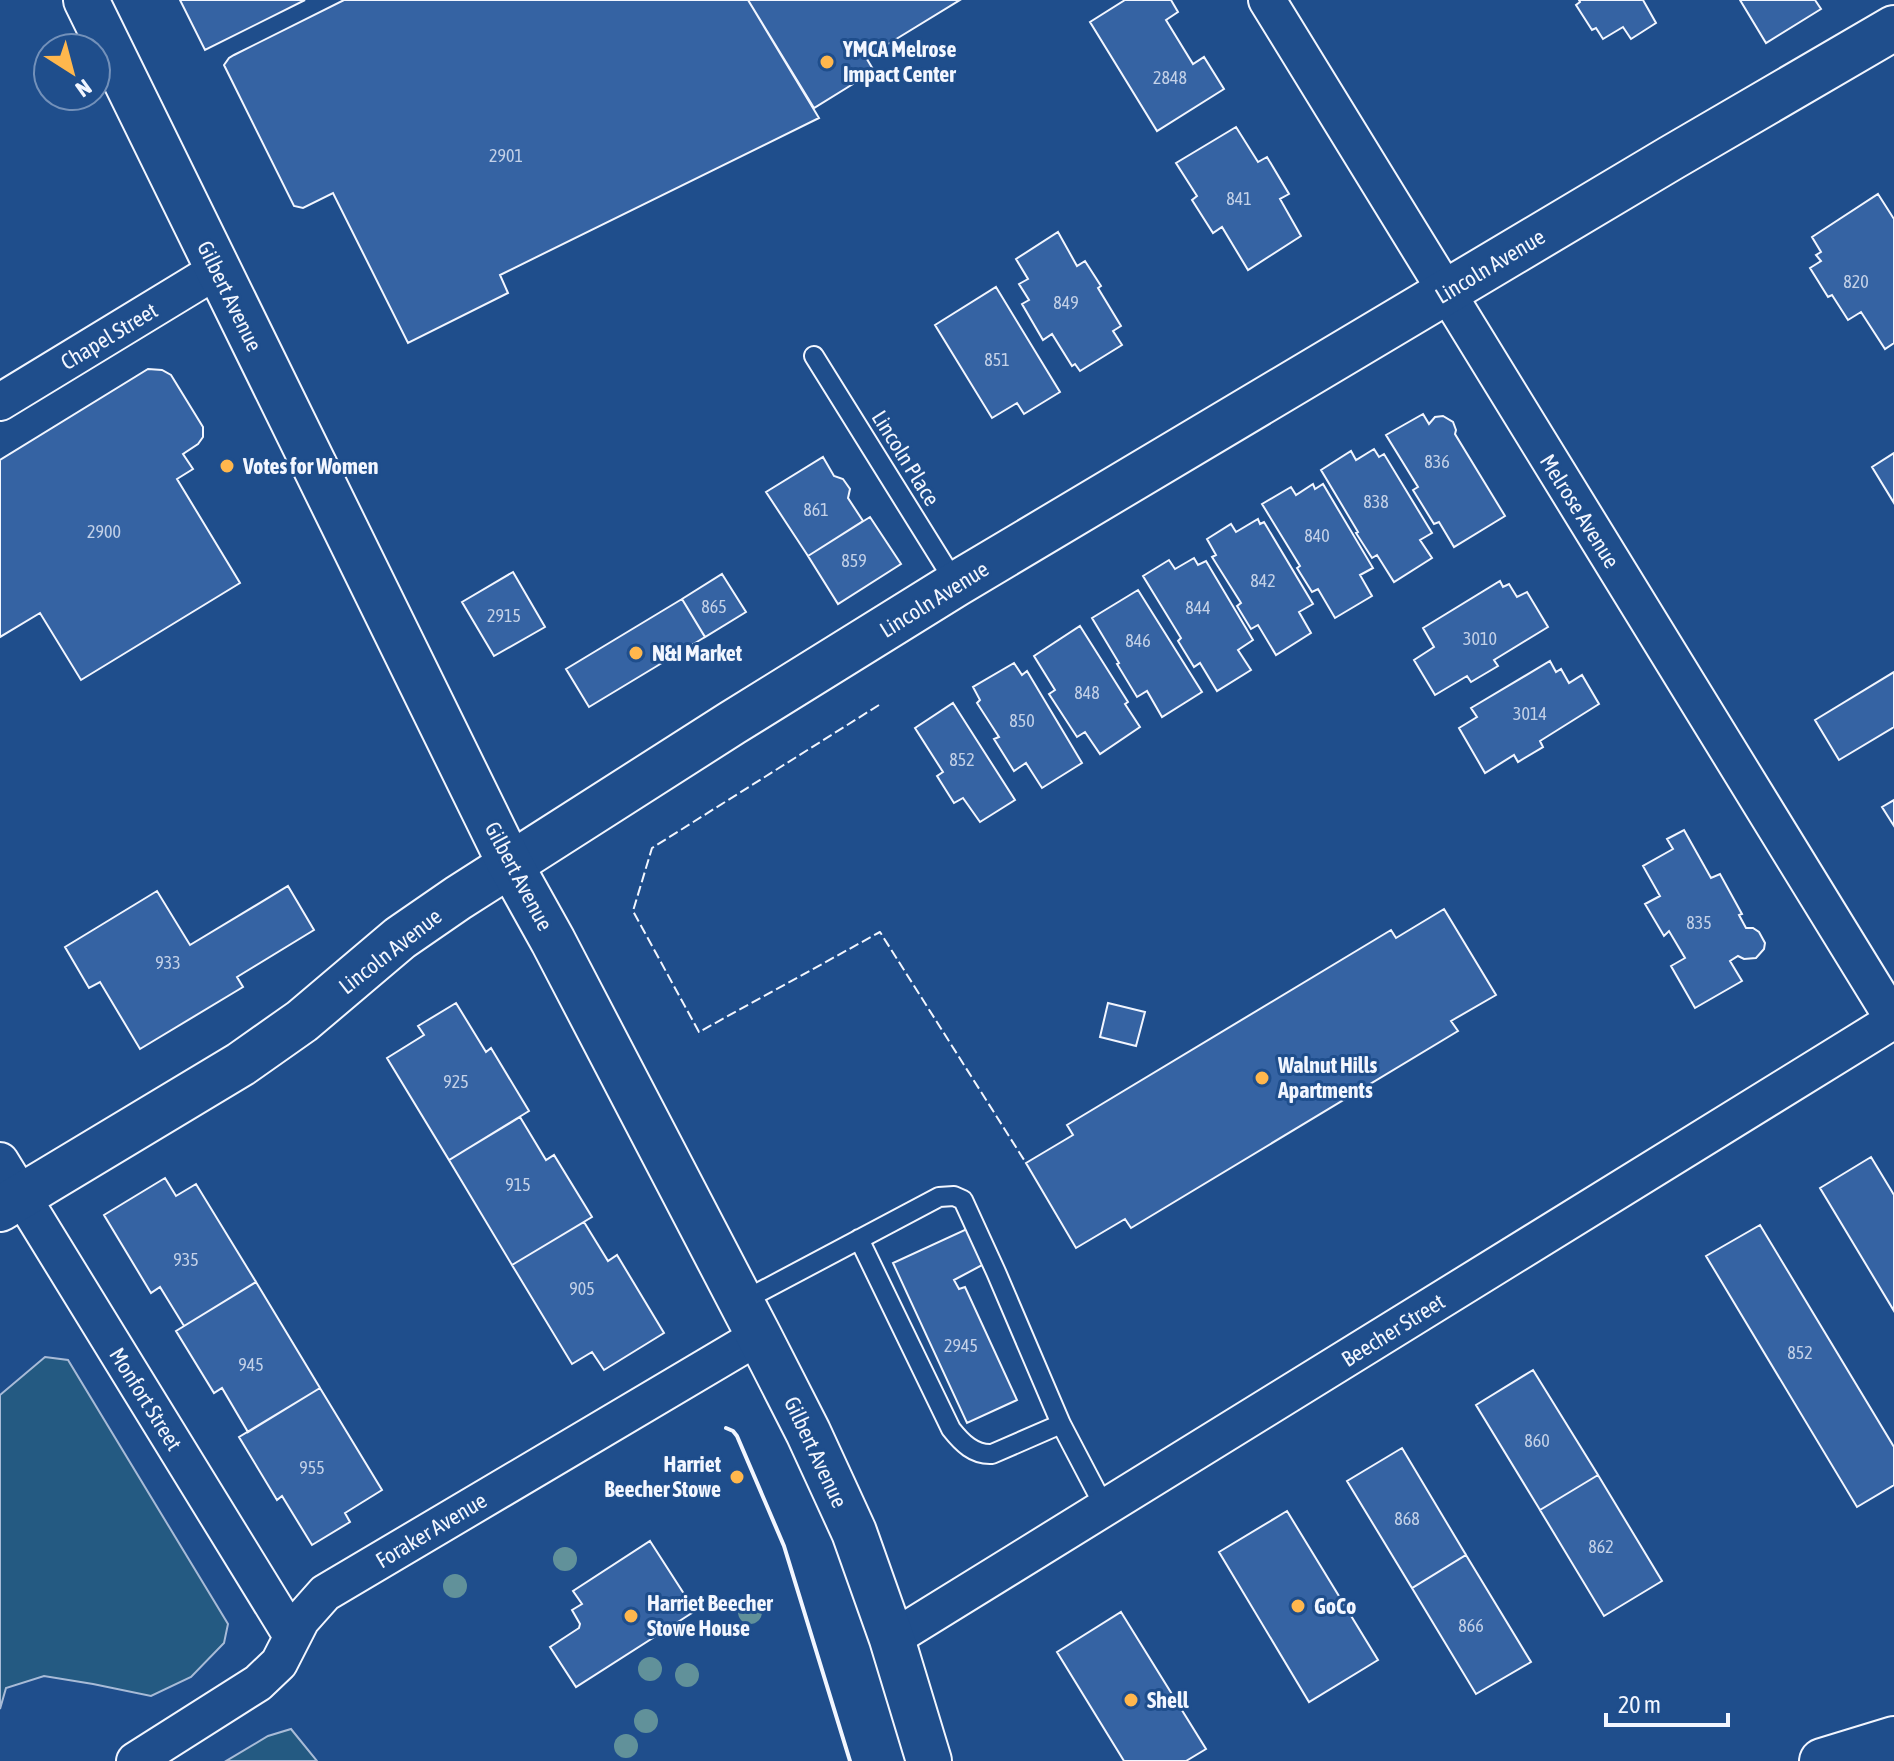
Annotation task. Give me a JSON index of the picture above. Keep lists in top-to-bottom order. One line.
{"streets":{"street":["Lincoln Avenue","Gilbert Avenue","Chapel Street","Melrose Avenue","Beecher Street","Monfort Street","Foraker Avenue"],"lane":["Lincoln Place"]},"crossings":[["Lincoln Avenue","Gilbert Avenue"],["Lincoln Avenue","Lincoln Place"],["Lincoln Avenue","Melrose Avenue"],["Lincoln Avenue","Monfort Street"],["Gilbert Avenue","Chapel Street"],["Gilbert Avenue","Beecher Street"],["Gilbert Avenue","Foraker Avenue"],["Melrose Avenue","Beecher Street"],["Monfort Street","Foraker Avenue"]],"places":["YMCA Melrose Impact Center","Votes for Women","N&I Market","Walnut Hills Apartments","Harriet Beecher Stowe","GoCo","Harriet Beecher Stowe House","Shell"],"house_numbers":["2848","2901","841","820","849","851","836","838","861","2900","840","859","842","865","844","2915","3010","846","848","3014","850","852","835","933","925","915","935","905","2945","852","945","860","955","868","862","866"],"scale_bar":"20 m","north":"bottom right"}
